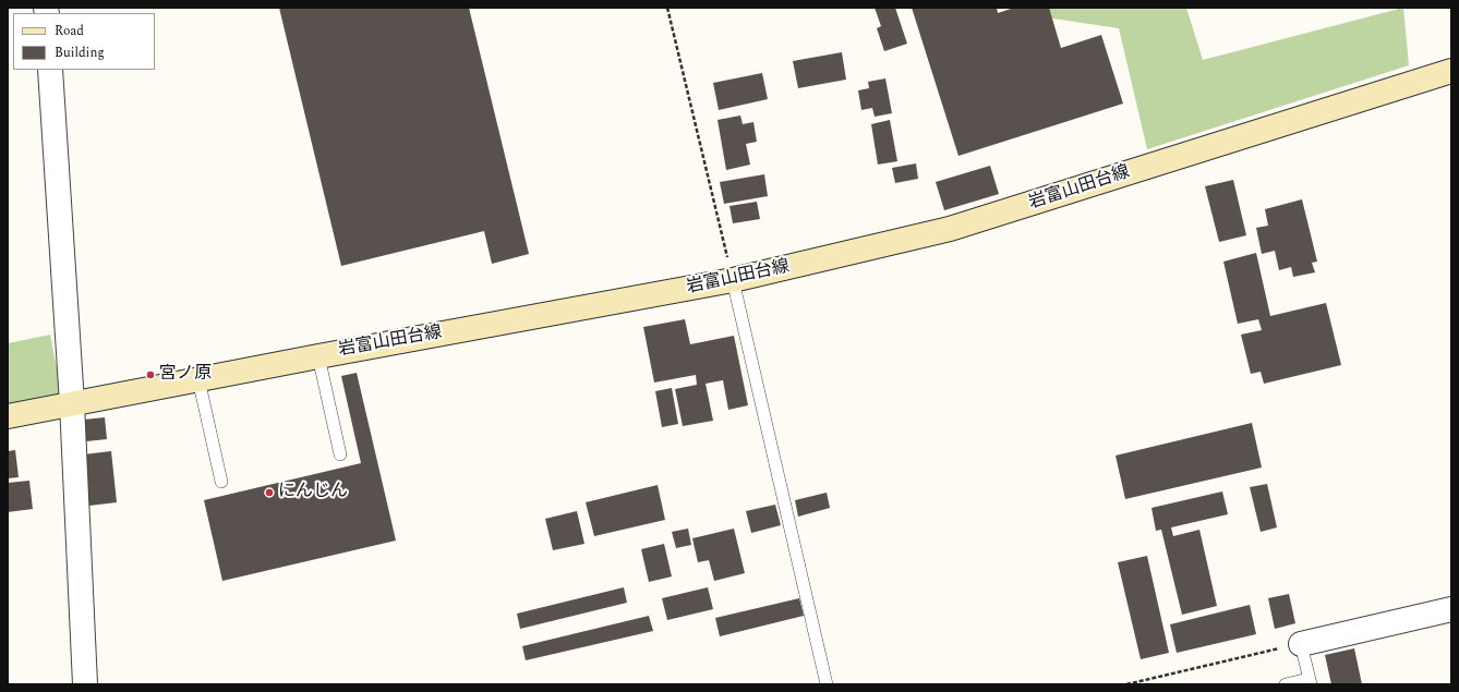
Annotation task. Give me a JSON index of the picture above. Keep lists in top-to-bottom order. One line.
{"streets":{"main road":["岩富山田台線"]},"places":["宮ノ原","にんじん"],"legend":["Road","Building"]}
